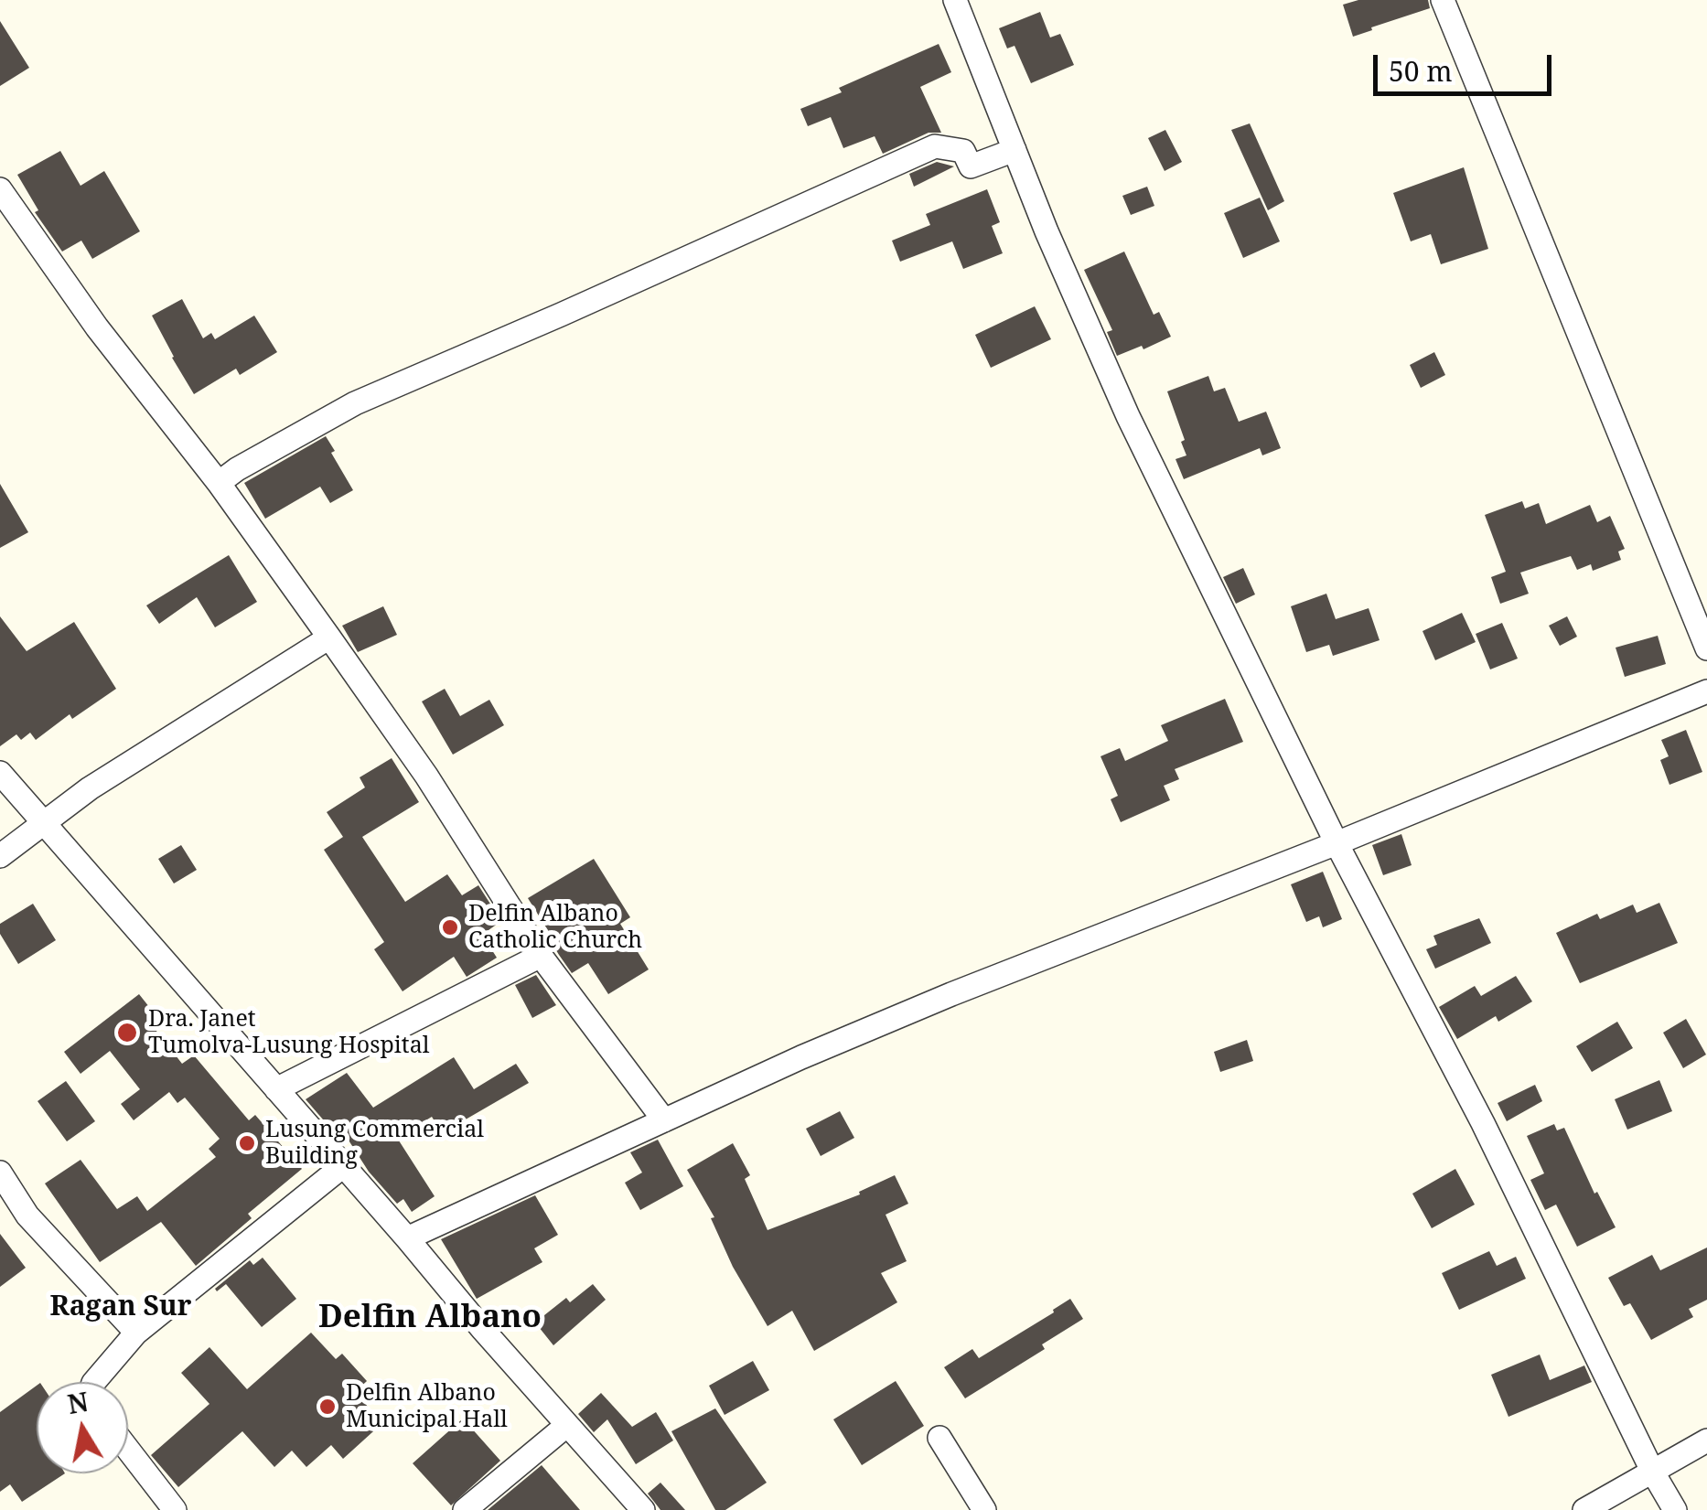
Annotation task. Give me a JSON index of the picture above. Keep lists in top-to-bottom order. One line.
{"districts":["Ragan Sur","Delfin Albano"],"places":["Delfin Albano Catholic Church","Dra. Janet Tumolva-Lusung Hospital","Lusung Commercial Building","Delfin Albano Municipal Hall"],"scale_bar":"50 m","north":"top"}
